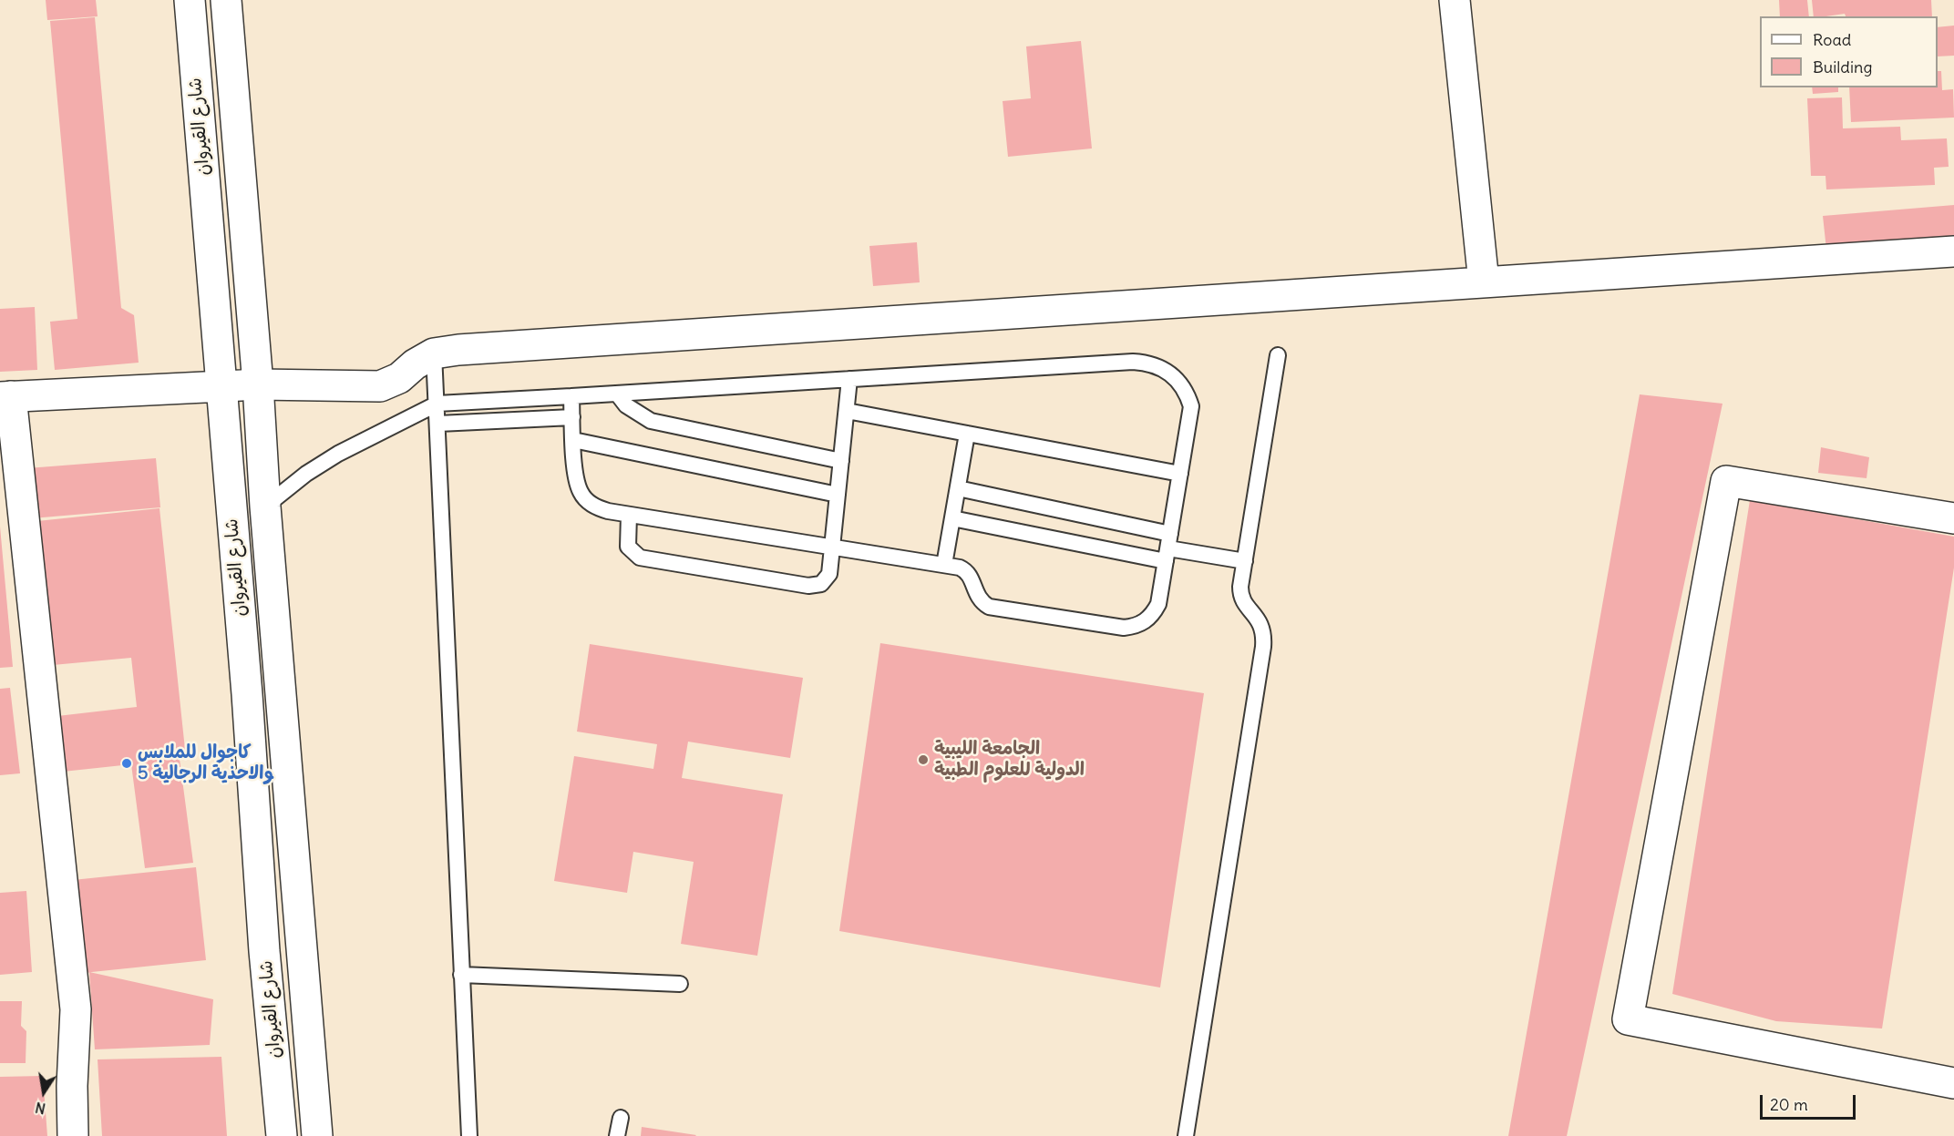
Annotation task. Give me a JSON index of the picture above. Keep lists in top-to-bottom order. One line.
{"streets":{"street":["شارع القيروان"]},"places":["الجامعة الليبية الدولية للعلوم الطبية","كاجوال للملابس والاحذية الرجالية 5"],"legend":["Road","Building"],"scale_bar":"20 m","north":"bottom"}
